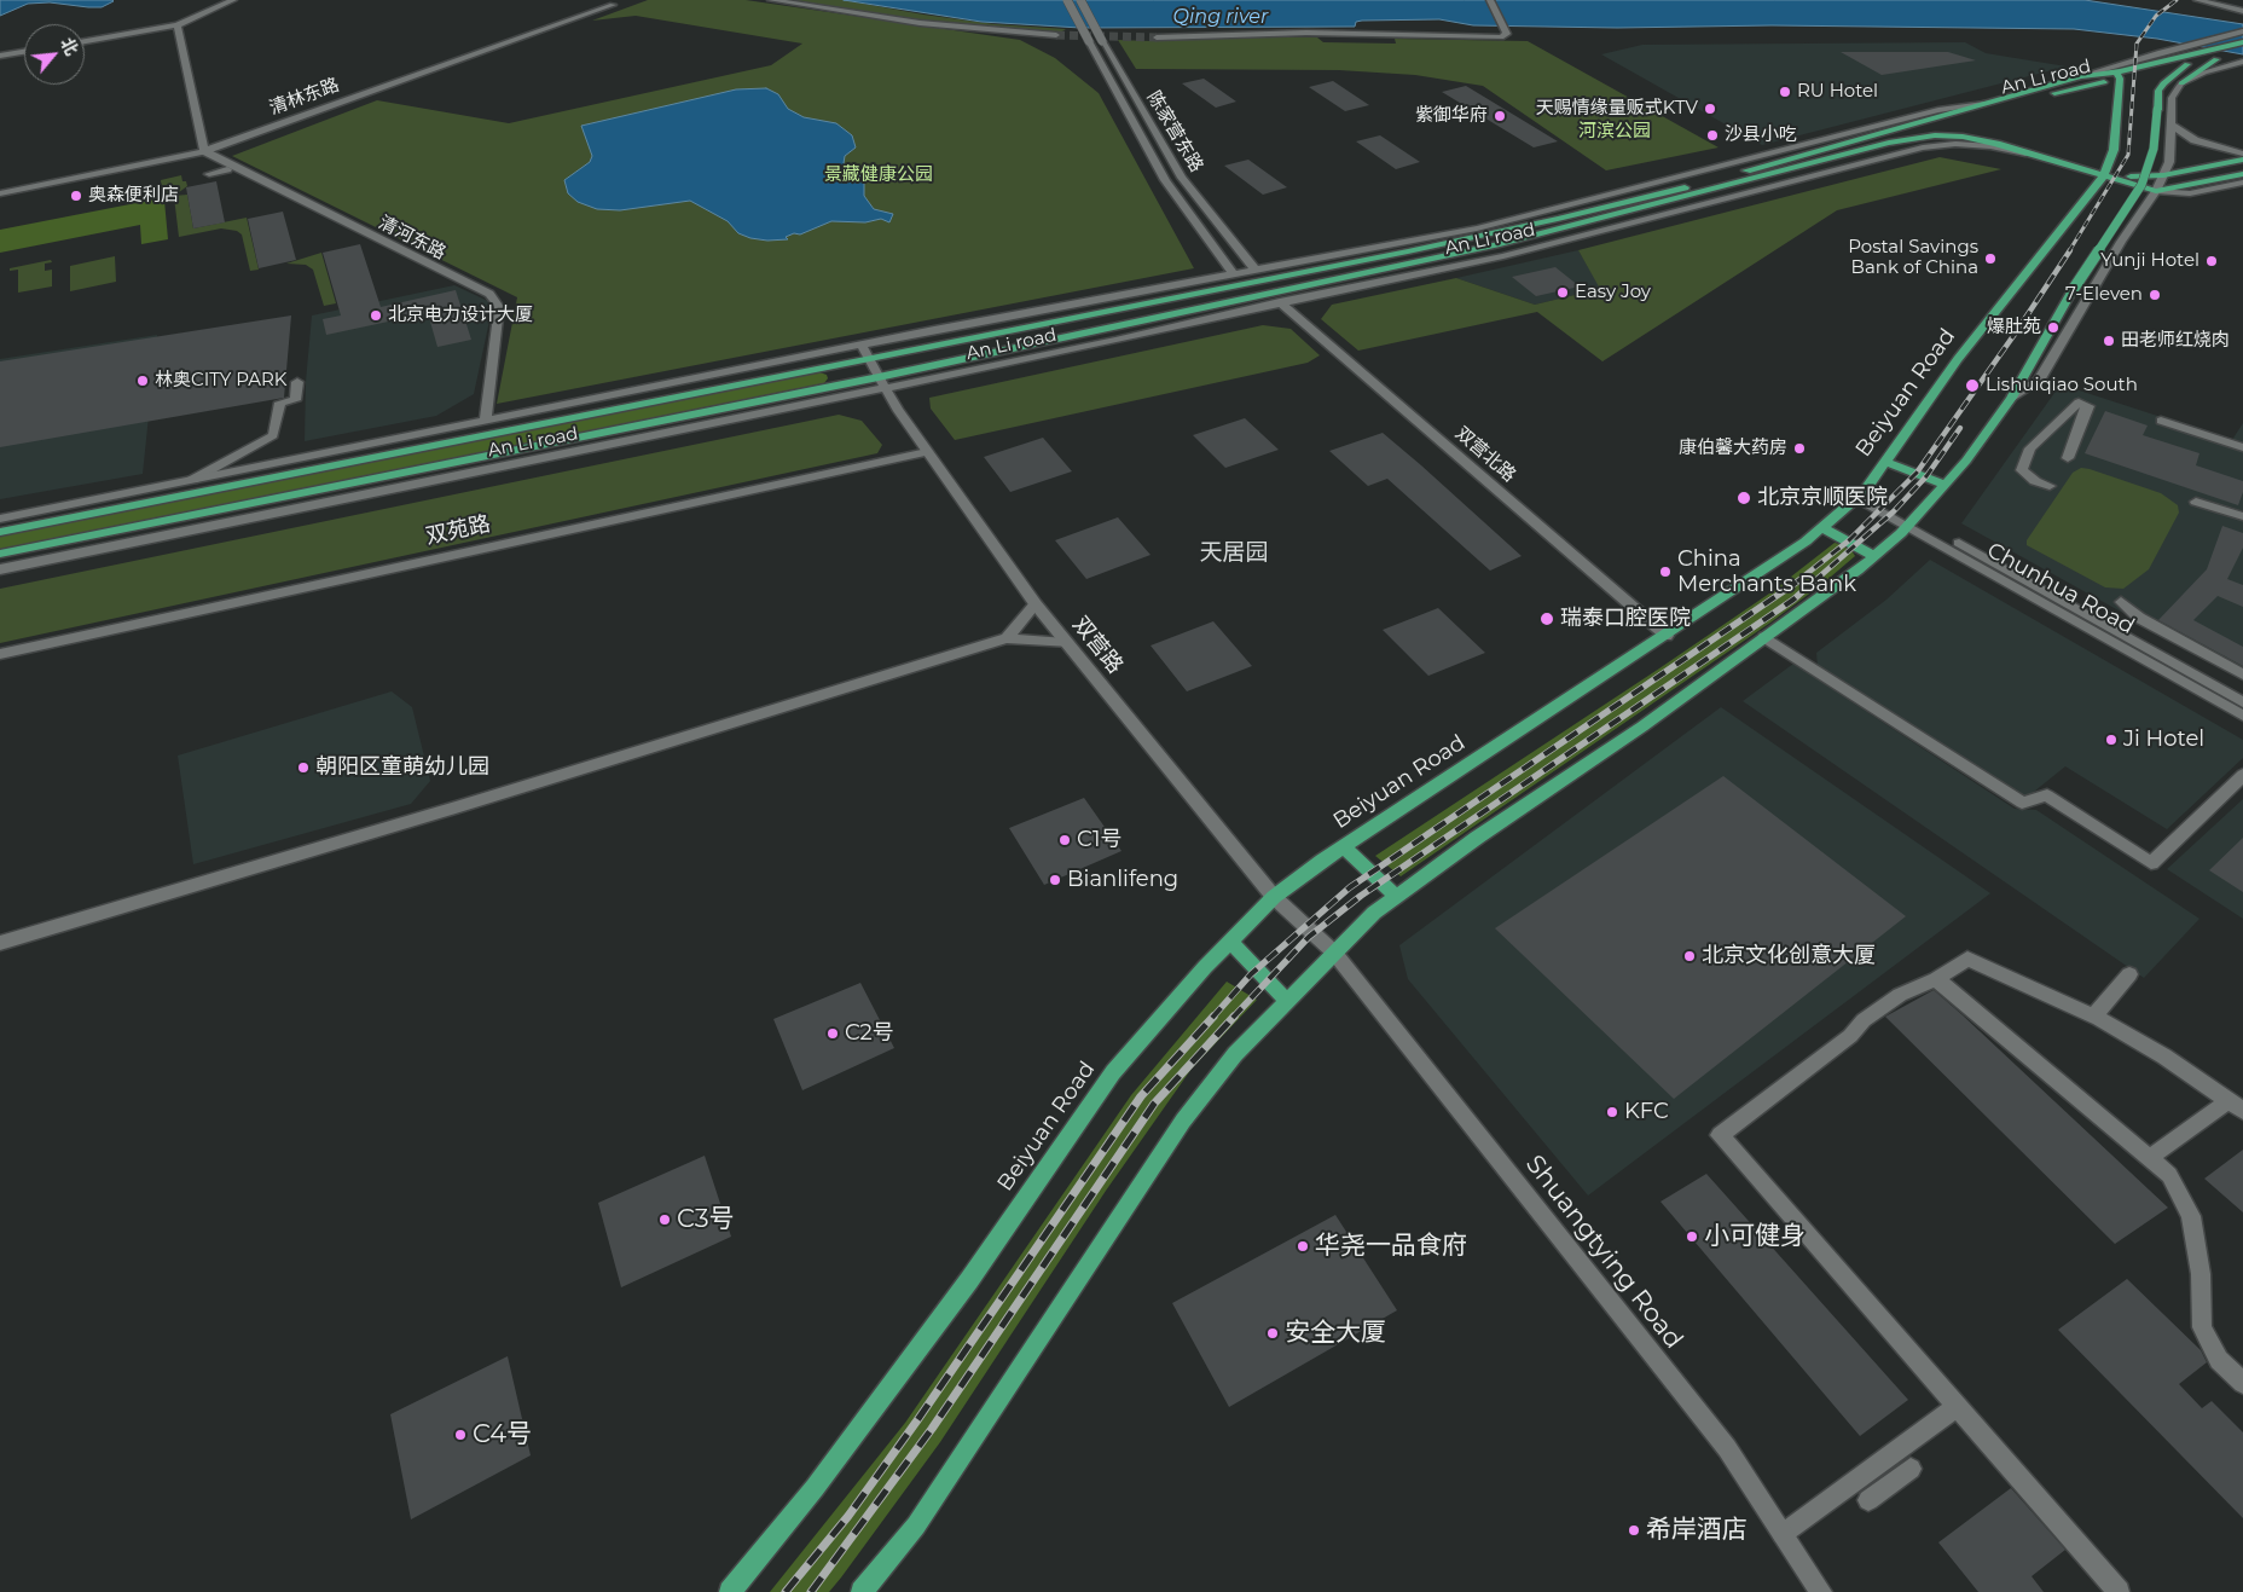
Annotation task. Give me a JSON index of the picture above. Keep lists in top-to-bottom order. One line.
{"streets":{"main road":["An Li road","Beiyuan Road"],"street":["清林东路","陈家营东路","清河东路","双营北路","双苑路","Chunhua Road","双营路","Shuangtying Road"]},"crossings":[["An Li road","陈家营东路"],["An Li road","清河东路"],["An Li road","Beiyuan Road"],["An Li road","双营北路"],["An Li road","双营路"],["清林东路","清河东路"],["Beiyuan Road","双营北路"],["Beiyuan Road","Chunhua Road"],["Beiyuan Road","双营路"],["双苑路","双营路"],["双营路","Shuangtying Road"]],"districts":["天居园"],"water":["Qing river"],"parks":["河滨公园","景藏健康公园"],"places":["RU Hotel","天赐情缘量贩式KTV","紫御华府","沙县小吃","奥森便利店","Postal Savings Bank of China","Yunji Hotel","Easy Joy","7-Eleven","北京电力设计大厦","爆肚苑","田老师红烧肉","林奥CITY PARK","Lishuiqiao South","康伯馨大药房","北京京顺医院","China Merchants Bank","瑞泰口腔医院","Ji Hotel","朝阳区童萌幼儿园","C1号","Bianlifeng","北京文化创意大厦","C2号","KFC","C3号","小可健身","华尧一品食府","安全大厦","C4号","希岸酒店"],"north":"top right"}
